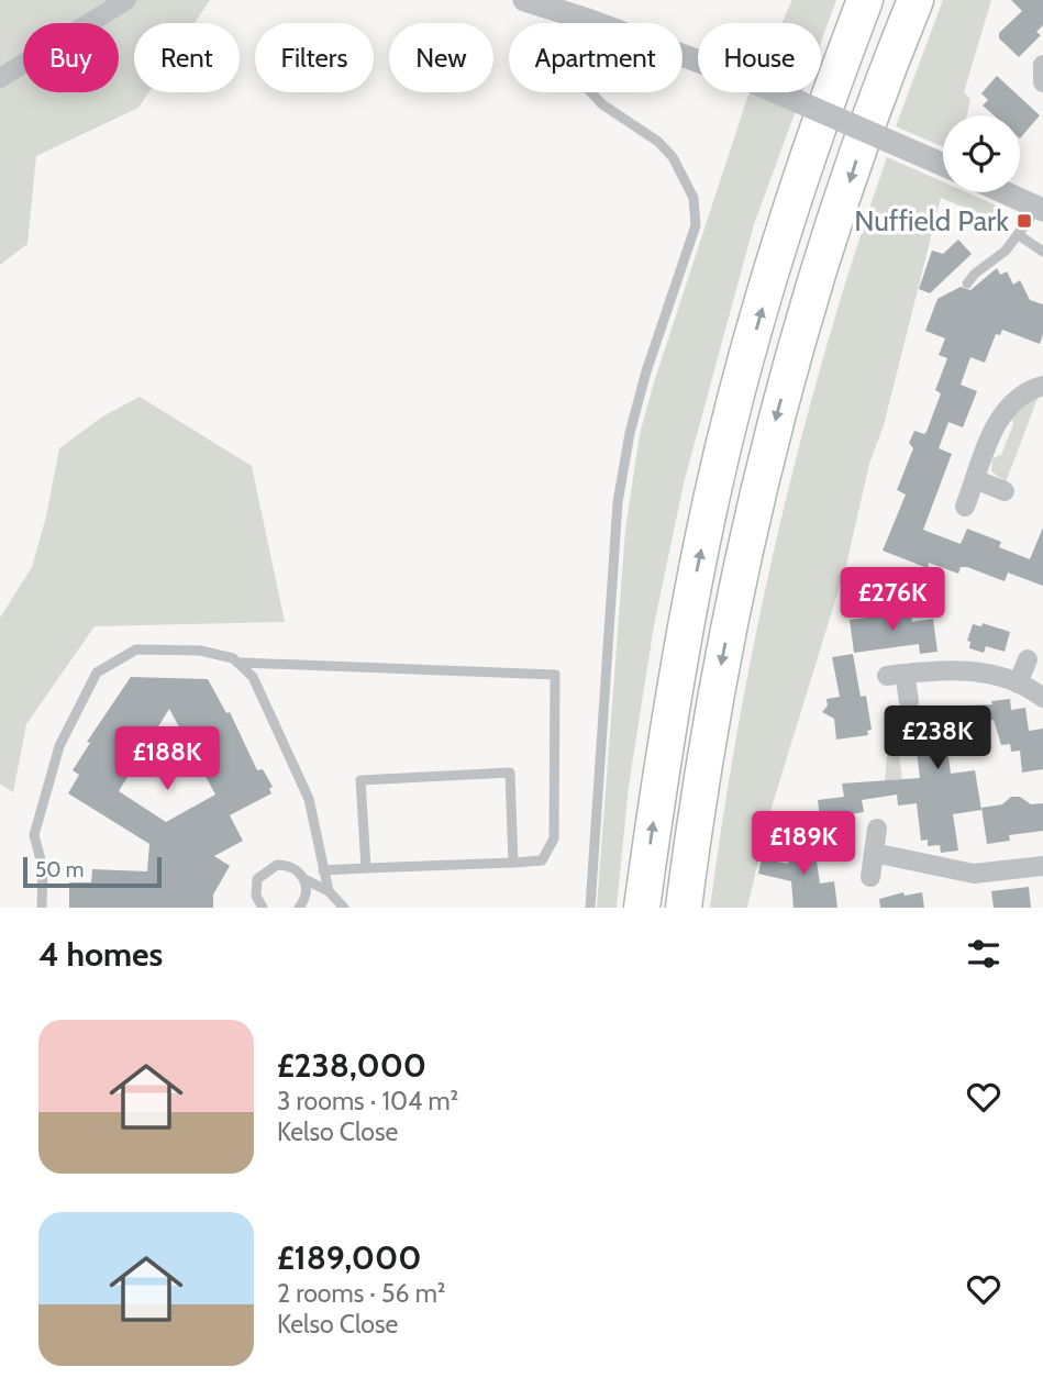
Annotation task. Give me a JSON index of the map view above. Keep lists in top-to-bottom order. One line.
{"places":{"transit":["Nuffield Park"]},"scale_bar":"50 m","page":{"chip":["Buy","Rent","Filters","New","Apartment","House"],"price":["£276K","£238K","£188K","£189K"],"scale":"50 m","heading":"4 homes","list":[{"name":"£238,000","note":"3 rooms · 104 m² · Kelso Close"},{"name":"£189,000","note":"2 rooms · 56 m² · Kelso Close"}]}}
